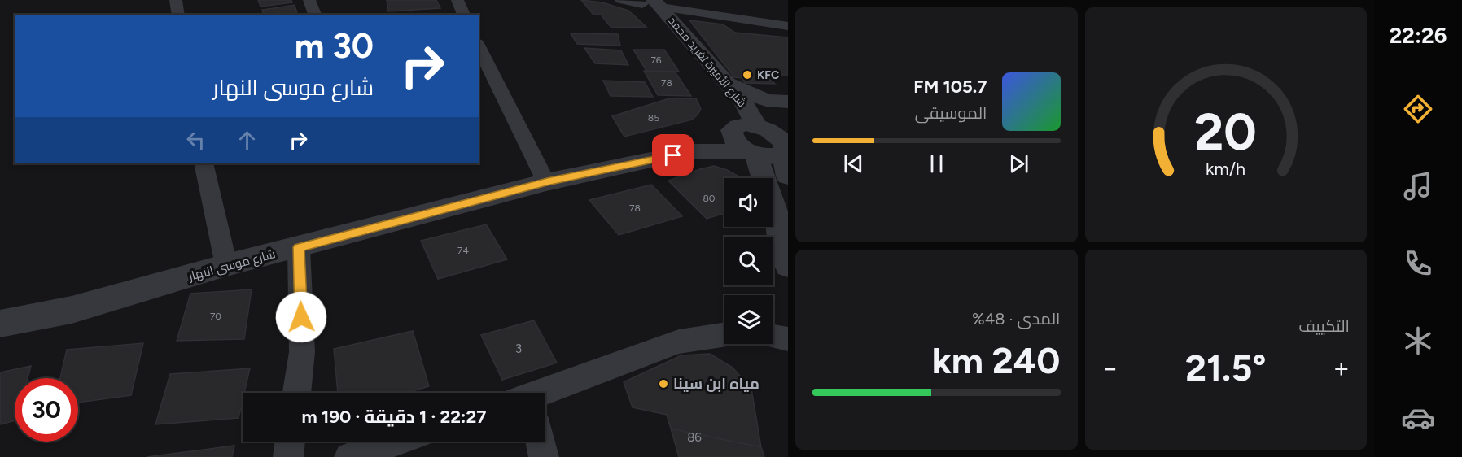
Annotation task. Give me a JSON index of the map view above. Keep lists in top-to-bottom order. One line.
{"streets":{"street":["شارع الأميرة تغريد محمد","شارع موسى النهار"]},"crossings":[["شارع الأميرة تغريد محمد","شارع موسى النهار"]],"places":["KFC","مياه ابن سينا"],"house_numbers":["76","78","85","80","78","74","70","3","86"],"page":{"tabs":"22:26","turn":["30 m","شارع موسى النهار"],"song":["105.7 FM","الموسيقى"],"tile":["التكييف",["المدى · 48%","240 km"]],"heat":["−","21.5°","+"],"limit":"30","trip":"22:27 · 1 دقيقة · 190 m","gauge":["20","km/h"]}}
